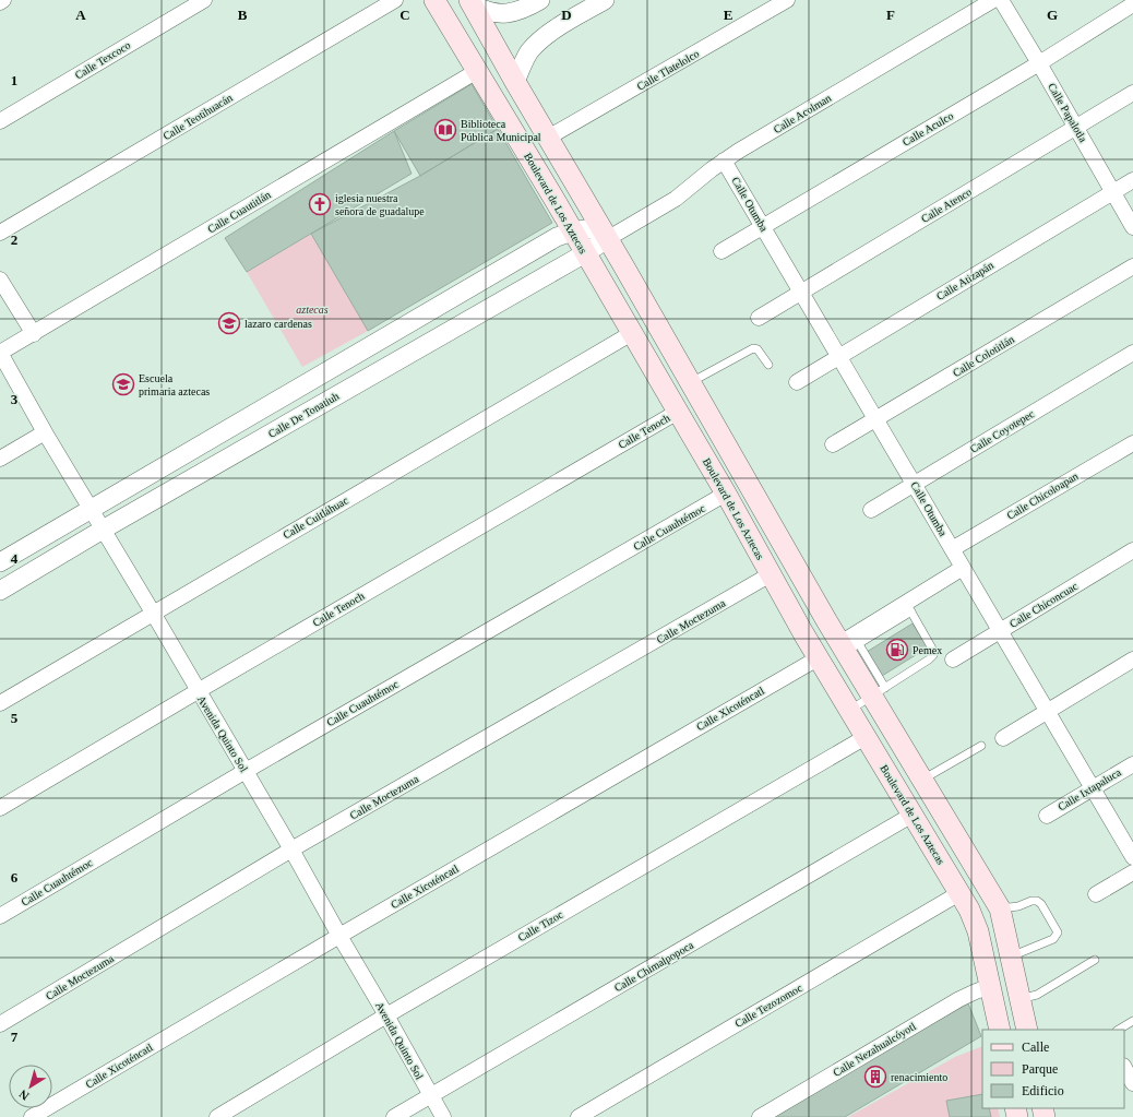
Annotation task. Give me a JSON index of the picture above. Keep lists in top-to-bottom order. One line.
{"streets":{"main road":["Boulevard de Los Aztecas"],"street":["Calle Texcoco","Calle Tlatelolco","Calle Papalotla","Calle Acolman","Calle Teotihuacán","Calle Aculco","Calle Otumba","Calle Atenco","Calle Cuautitlán","Calle Atizapán","Calle Colotitlán","Calle De Tonatiuh","Calle Tenoch","Calle Coyotepec","Calle Chicoloapan","Calle Cuitláhuac","Calle Cuauhtémoc","Calle Chiconcuac","Calle Moctezuma","Calle Xicoténcatl","Avenida Quinto Sol","Calle Ixtapaluca","Calle Tizoc","Calle Chimalpopoca","Calle Tezozomoc","Calle Nezahualcóyotl"]},"crossings":[["Calle Papalotla","Calle Aculco"],["Calle Papalotla","Calle Atenco"],["Calle Papalotla","Calle Atizapán"],["Calle Acolman","Calle Otumba"],["Calle Acolman","Calle De Tonatiuh"],["Calle Aculco","Calle Otumba"],["Boulevard de Los Aztecas","Calle Cuautitlán"],["Boulevard de Los Aztecas","Calle De Tonatiuh"],["Boulevard de Los Aztecas","Calle Tenoch"],["Boulevard de Los Aztecas","Calle Cuitláhuac"],["Boulevard de Los Aztecas","Calle Cuauhtémoc"],["Boulevard de Los Aztecas","Calle Moctezuma"],["Boulevard de Los Aztecas","Calle Xicoténcatl"],["Boulevard de Los Aztecas","Calle Tizoc"],["Boulevard de Los Aztecas","Calle Chimalpopoca"],["Boulevard de Los Aztecas","Calle Tezozomoc"],["Boulevard de Los Aztecas","Calle Nezahualcóyotl"],["Calle Otumba","Calle Atenco"],["Calle Otumba","Calle Atizapán"],["Calle Otumba","Calle Colotitlán"],["Calle Otumba","Calle Coyotepec"],["Calle Otumba","Calle Chicoloapan"],["Calle Otumba","Calle Chiconcuac"],["Calle Otumba","Calle Ixtapaluca"],["Calle Cuautitlán","Avenida Quinto Sol"],["Calle De Tonatiuh","Avenida Quinto Sol"],["Calle Tenoch","Avenida Quinto Sol"],["Calle Cuitláhuac","Avenida Quinto Sol"],["Calle Cuauhtémoc","Avenida Quinto Sol"],["Calle Moctezuma","Avenida Quinto Sol"],["Calle Xicoténcatl","Avenida Quinto Sol"],["Avenida Quinto Sol","Calle Tizoc"],["Avenida Quinto Sol","Calle Chimalpopoca"]],"parks":["aztecas"],"places":{"library":["Biblioteca Pública Municipal"],"church":["iglesia nuestra señora de guadalupe"],"school or university":["lazaro cardenas","Escuela primaria aztecas"],"fuel station":["Pemex"],"building":["renacimiento"]},"legend":["Calle","Parque","Edificio"],"north":"bottom left","grid":{"columns":["A","B","C","D","E","F","G"],"rows":["1","2","3","4","5","6","7"]}}
